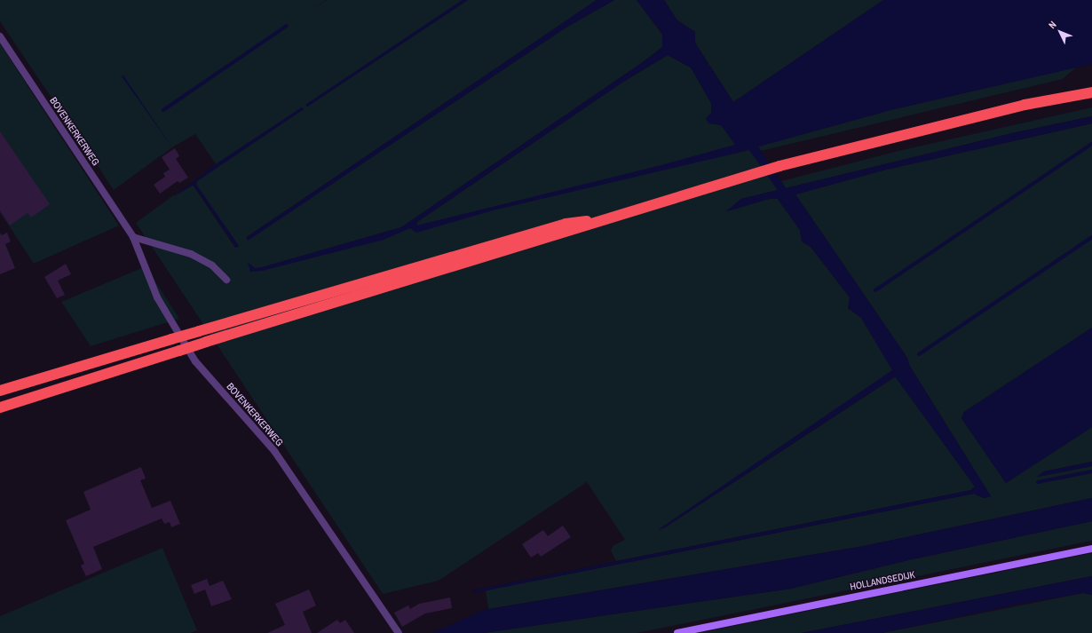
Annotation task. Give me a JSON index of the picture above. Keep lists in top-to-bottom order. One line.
{"streets":{"street":["BOVENKERKERWEG","HOLLANDSEDIJK"]},"north":"top left"}
